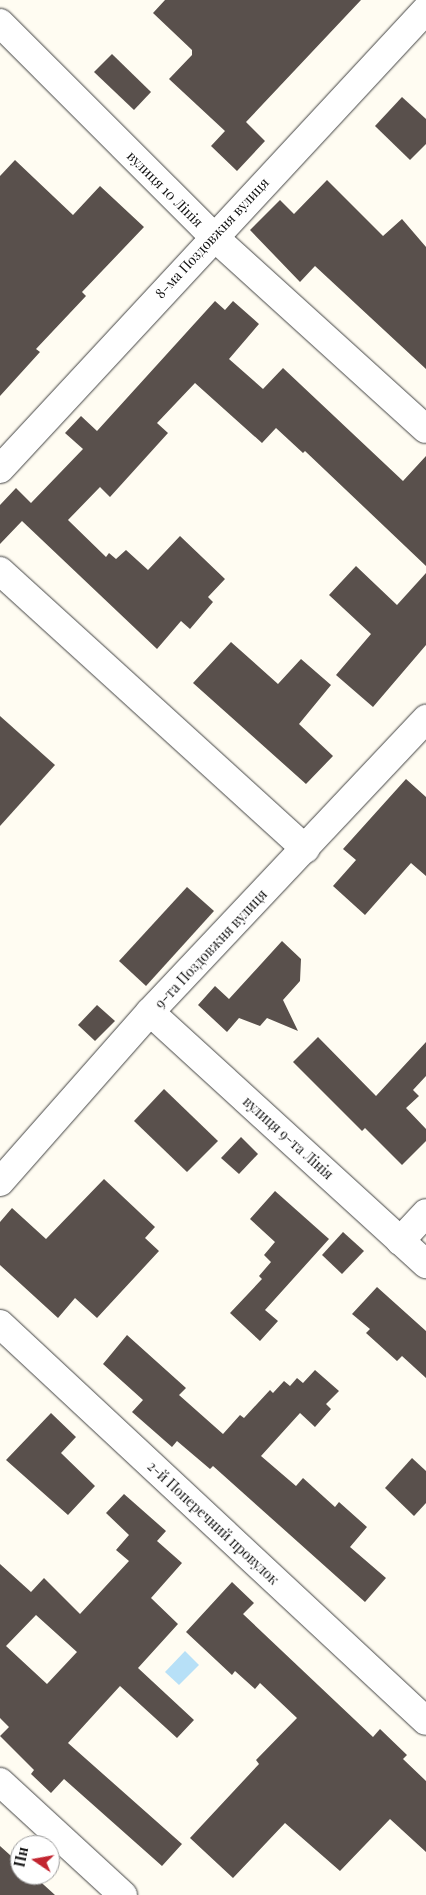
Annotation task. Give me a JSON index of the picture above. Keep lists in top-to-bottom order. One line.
{"streets":{"street":["вулиця 10 Лінія","8-ма Поздовжня вулиця","9-та Поздовжня вулиця","вулиця 9-та Лінія","2-й Поперечний провулок"]},"crossings":[["вулиця 10 Лінія","8-ма Поздовжня вулиця"],["9-та Поздовжня вулиця","вулиця 9-та Лінія"]],"north":"left"}
